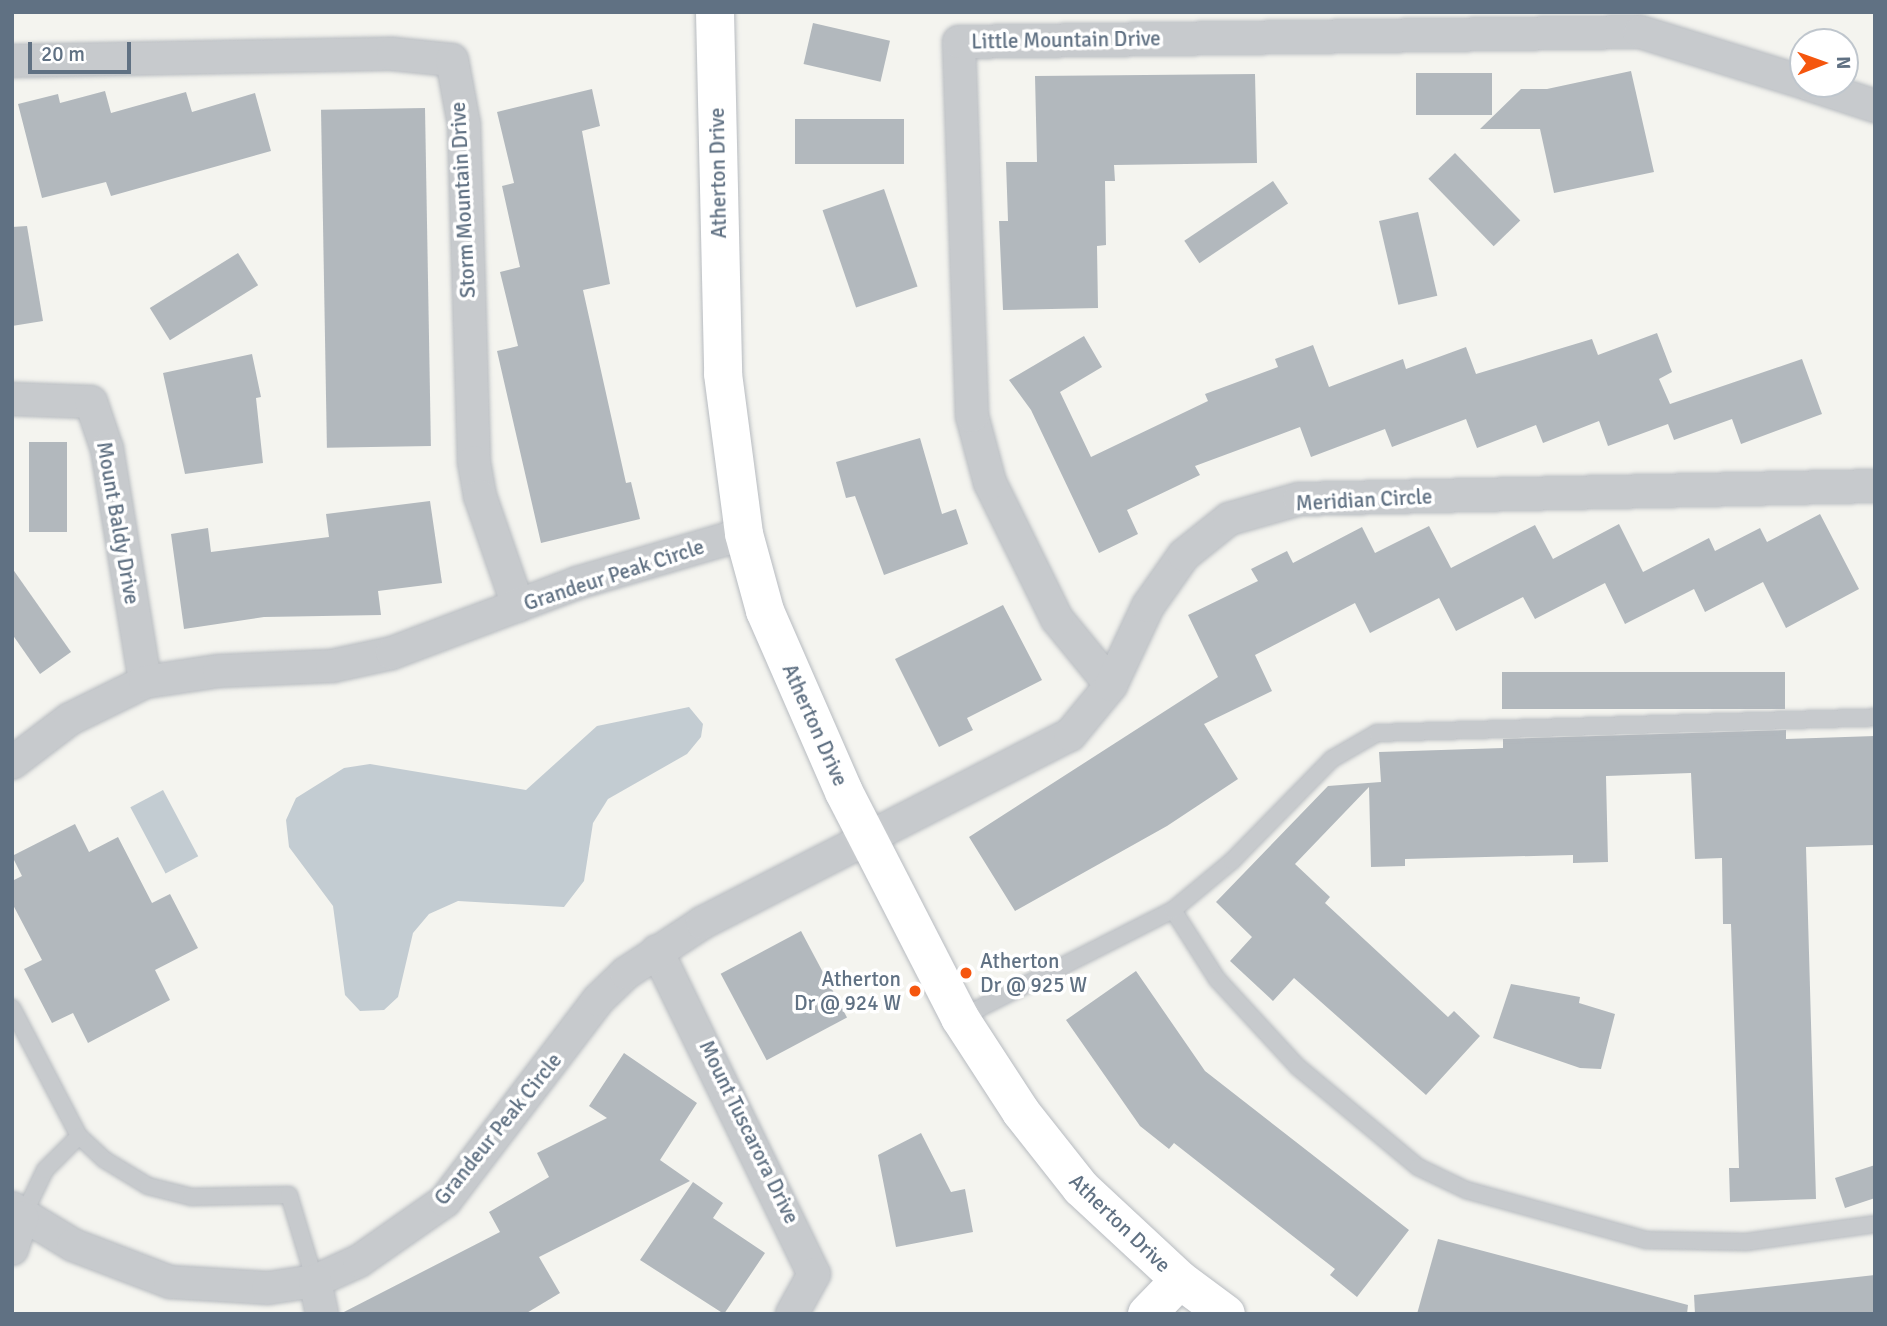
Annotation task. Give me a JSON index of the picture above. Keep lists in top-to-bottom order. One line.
{"streets":{"street":["Little Mountain Drive","Atherton Drive","Storm Mountain Drive","Meridian Circle","Mount Baldy Drive","Grandeur Peak Circle","Mount Tuscarora Drive"]},"crossings":[["Little Mountain Drive","Meridian Circle"],["Atherton Drive","Meridian Circle"],["Atherton Drive","Grandeur Peak Circle"],["Storm Mountain Drive","Grandeur Peak Circle"],["Meridian Circle","Grandeur Peak Circle"],["Mount Baldy Drive","Grandeur Peak Circle"],["Grandeur Peak Circle","Mount Tuscarora Drive"]],"places":["Atherton Dr @ 925 W","Atherton Dr @ 924 W"],"scale_bar":"20 m","north":"right"}
